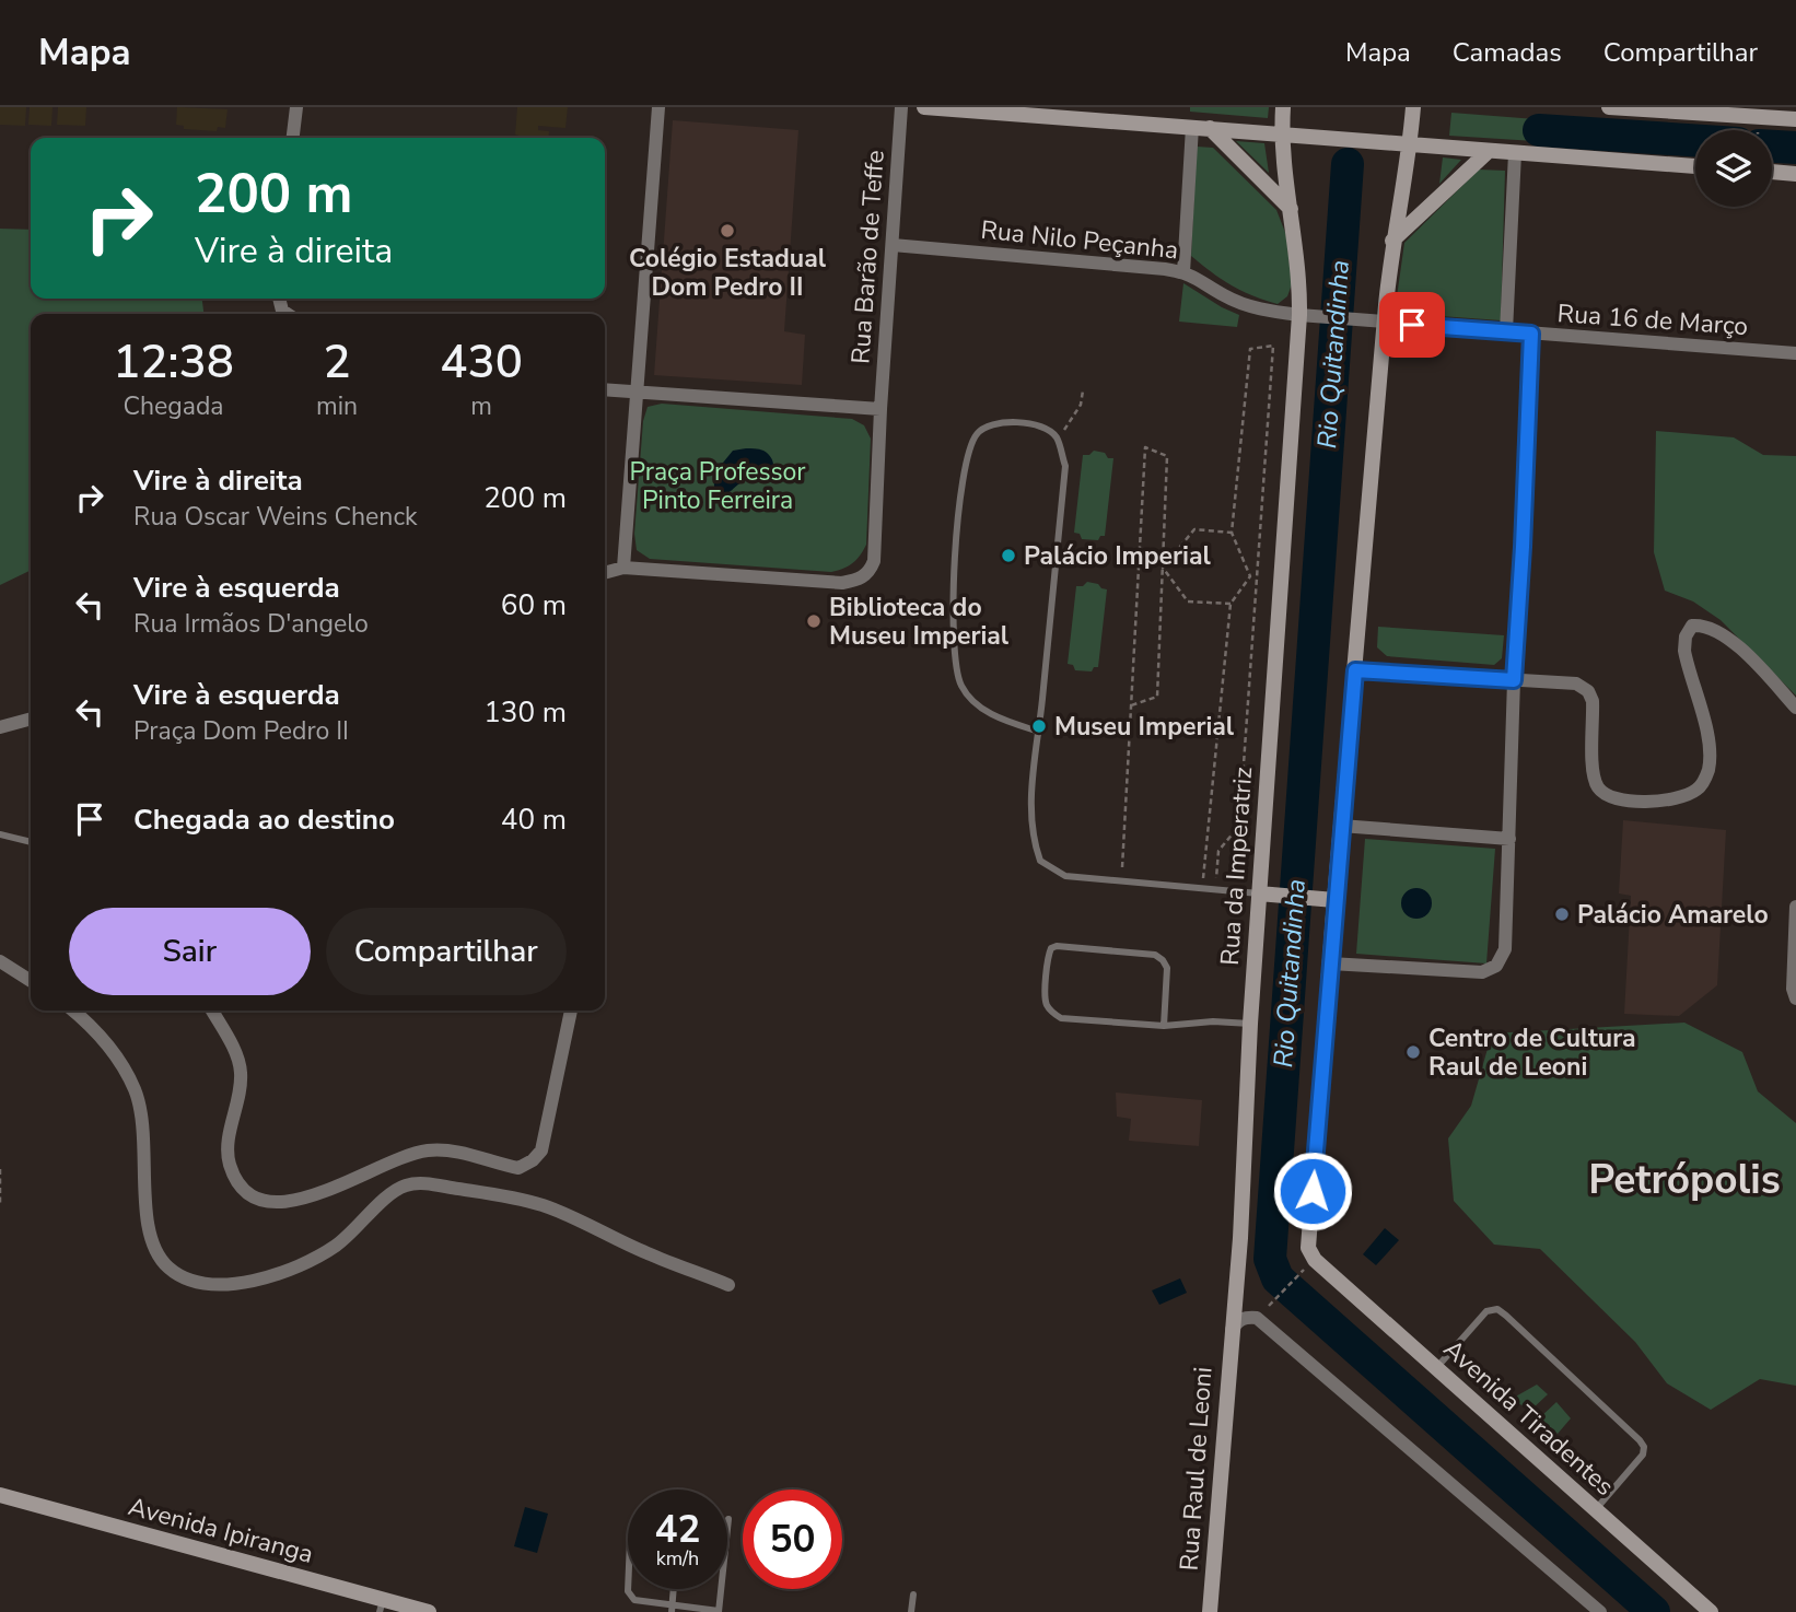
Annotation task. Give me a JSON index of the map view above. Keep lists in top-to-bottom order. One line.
{"streets":{"main road":["Rua da Imperatriz","Avenida Tiradentes","Rua Raul de Leoni","Avenida Ipiranga"],"street":["Rua Nilo Peçanha","Rua Barão de Teffe","Rua 16 de Março"]},"crossings":[["Rua Nilo Peçanha","Rua Barão de Teffe"],["Rua Nilo Peçanha","Rua 16 de Março"],["Rua Nilo Peçanha","Rua da Imperatriz"],["Rua da Imperatriz","Rua Raul de Leoni"]],"districts":["Petrópolis"],"water":["Rio Quitandinha"],"parks":["Praça Professor Pinto Ferreira"],"places":["Colégio Estadual Dom Pedro II","Palácio Imperial","Biblioteca do Museu Imperial","Museu Imperial","Palácio Amarelo","Centro de Cultura Raul de Leoni"],"page":{"header":"Mapa","nav":["Mapa","Camadas","Compartilhar"],"turn":["200 m","Vire à direita"],"eta":["12:38","Chegada","2","min","430","m"],"list":[{"name":"Vire à direita","note":"Rua Oscar Weins Chenck","value":"200 m"},{"name":"Vire à esquerda","note":"Rua Irmãos D'angelo","value":"60 m"},{"name":"Vire à esquerda","note":"Praça Dom Pedro II","value":"130 m"},{"name":"Chegada ao destino","value":"40 m"}],"buttons":["Sair","Compartilhar"],"speed":"42 km/h","limit":"50"}}
